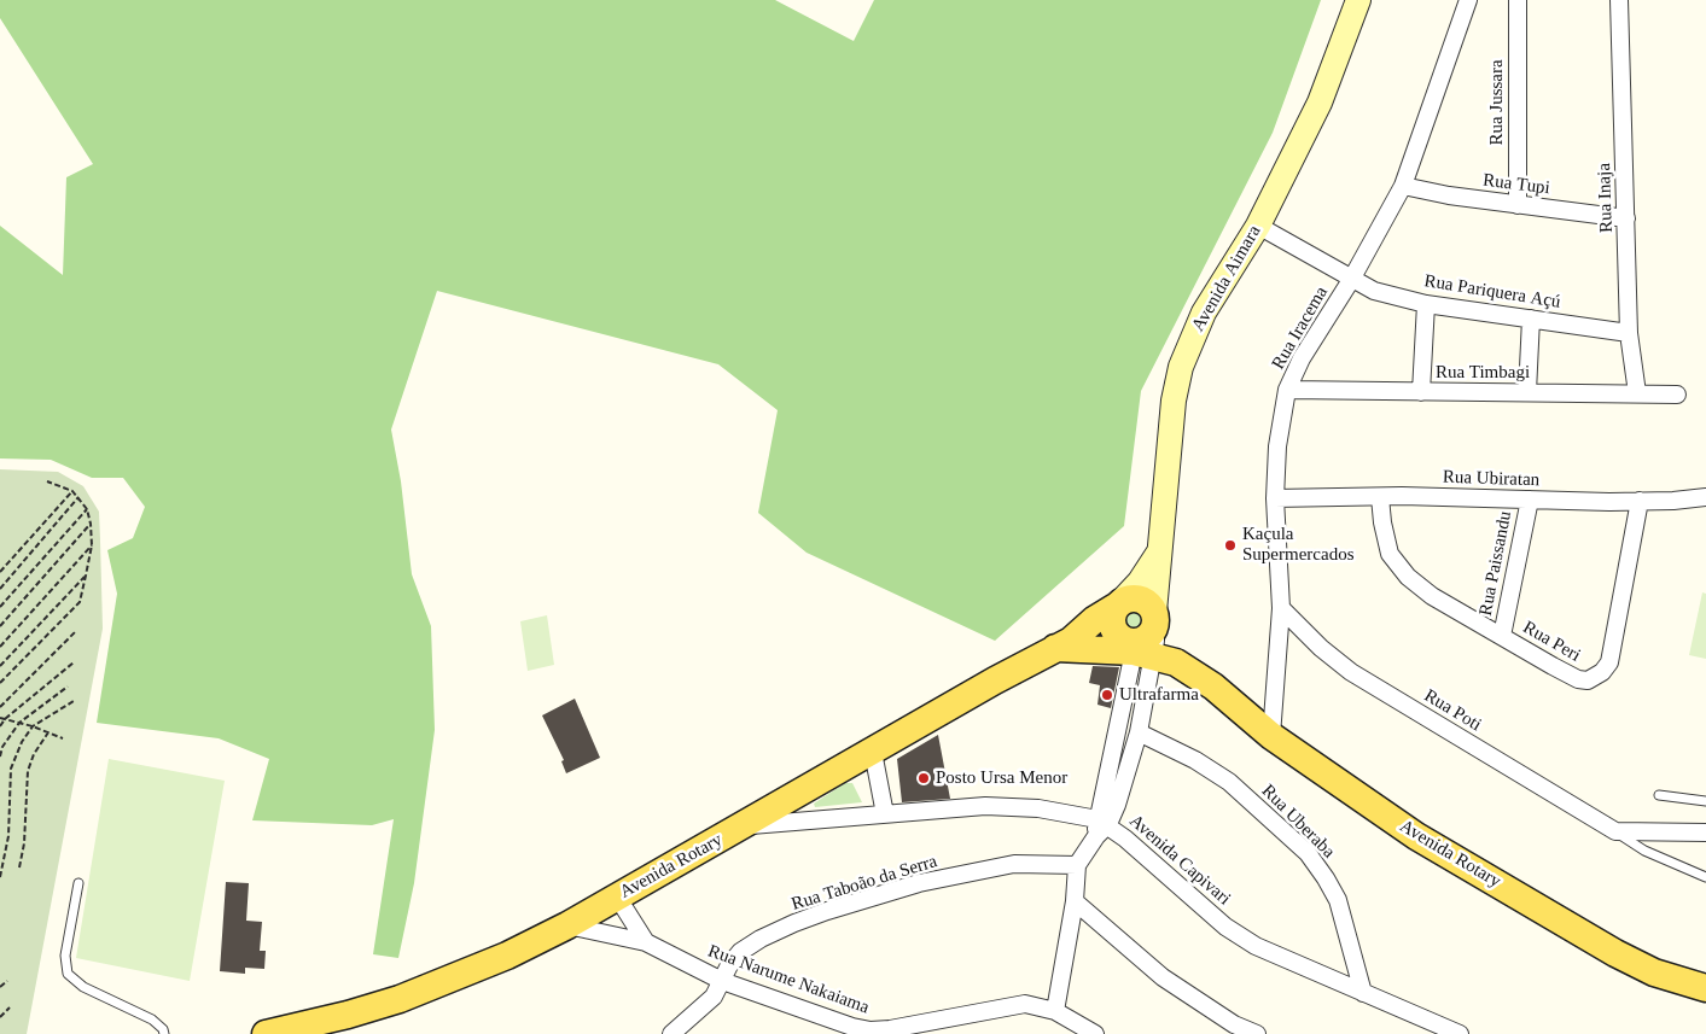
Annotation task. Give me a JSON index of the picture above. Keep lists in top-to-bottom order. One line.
{"streets":{"main road":["Avenida Aimara","Avenida Rotary"],"street":["Rua Jussara","Rua Tupi","Rua Inaja","Rua Pariquera Açú","Rua Iracema","Rua Timbagi","Rua Ubiratan","Rua Paissandu","Rua Peri","Rua Poti","Rua Uberaba","Avenida Capivari","Rua Taboão da Serra","Rua Narume Nakaiama"]},"crossings":[["Rua Jussara","Rua Tupi"],["Rua Tupi","Rua Inaja"],["Rua Tupi","Rua Iracema"],["Rua Inaja","Rua Pariquera Açú"],["Rua Inaja","Rua Timbagi"],["Avenida Aimara","Rua Pariquera Açú"],["Avenida Aimara","Avenida Rotary"],["Rua Pariquera Açú","Rua Iracema"],["Rua Iracema","Rua Timbagi"],["Rua Iracema","Rua Ubiratan"],["Rua Iracema","Rua Poti"],["Rua Iracema","Avenida Rotary"],["Rua Ubiratan","Rua Paissandu"],["Rua Ubiratan","Rua Peri"],["Rua Paissandu","Rua Peri"],["Rua Uberaba","Avenida Capivari"],["Avenida Rotary","Rua Narume Nakaiama"],["Rua Taboão da Serra","Rua Narume Nakaiama"]],"places":["Kaçula Supermercados","Ultrafarma","Posto Ursa Menor"]}
